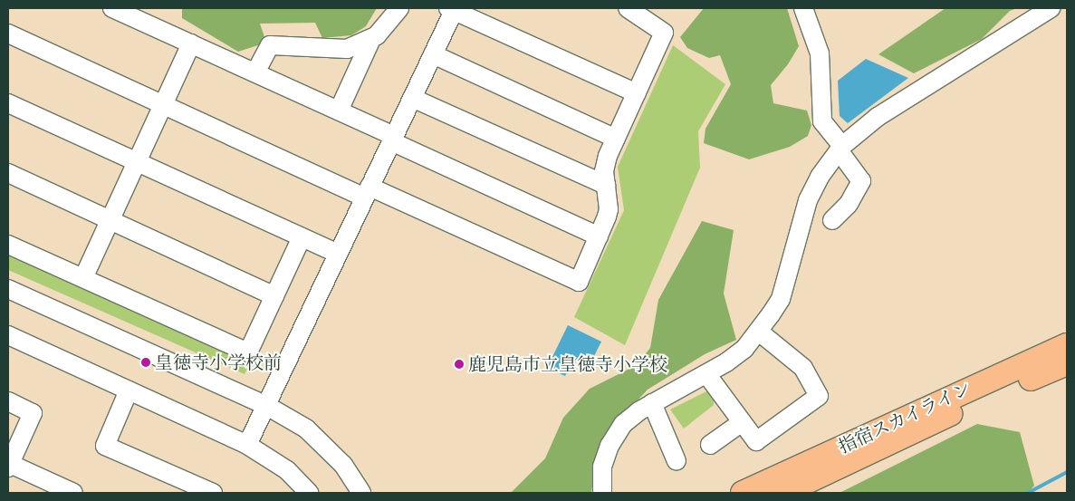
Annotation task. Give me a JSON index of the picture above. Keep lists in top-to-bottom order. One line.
{"streets":{"main road":["指宿スカイライン"]},"places":["皇徳寺小学校前","鹿児島市立皇徳寺小学校"]}
